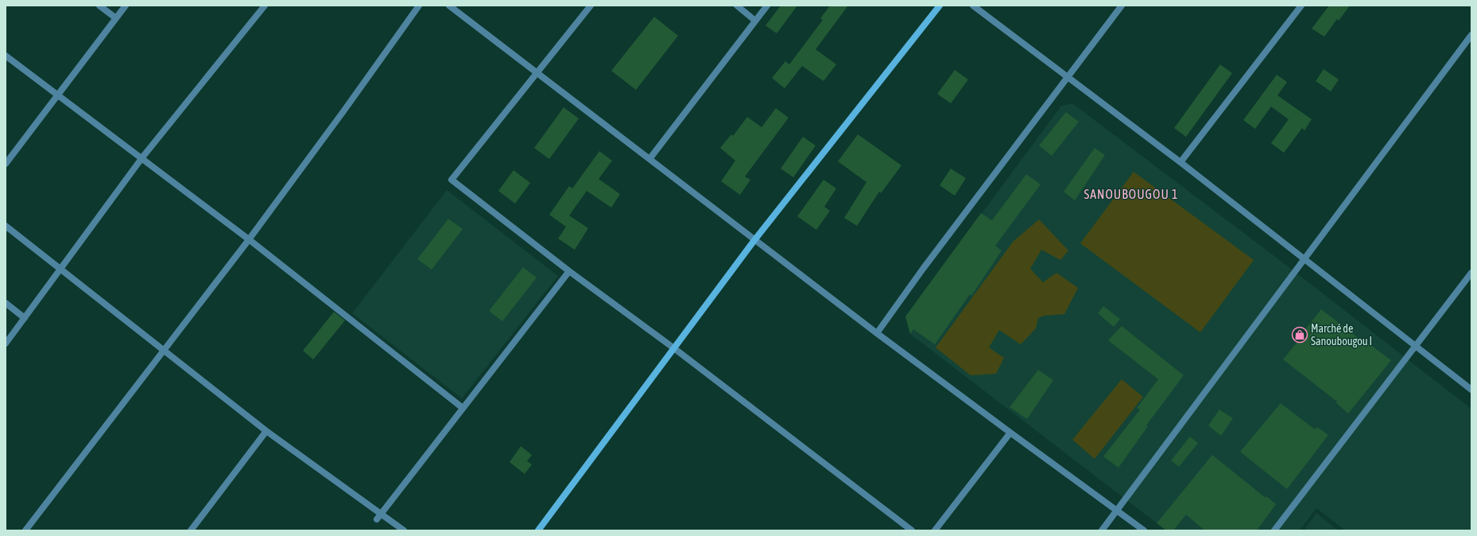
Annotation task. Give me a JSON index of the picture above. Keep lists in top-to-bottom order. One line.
{"districts":["SANOUBOUGOU 1"],"places":{"shop":["Marché de Sanoubougou I"]}}
